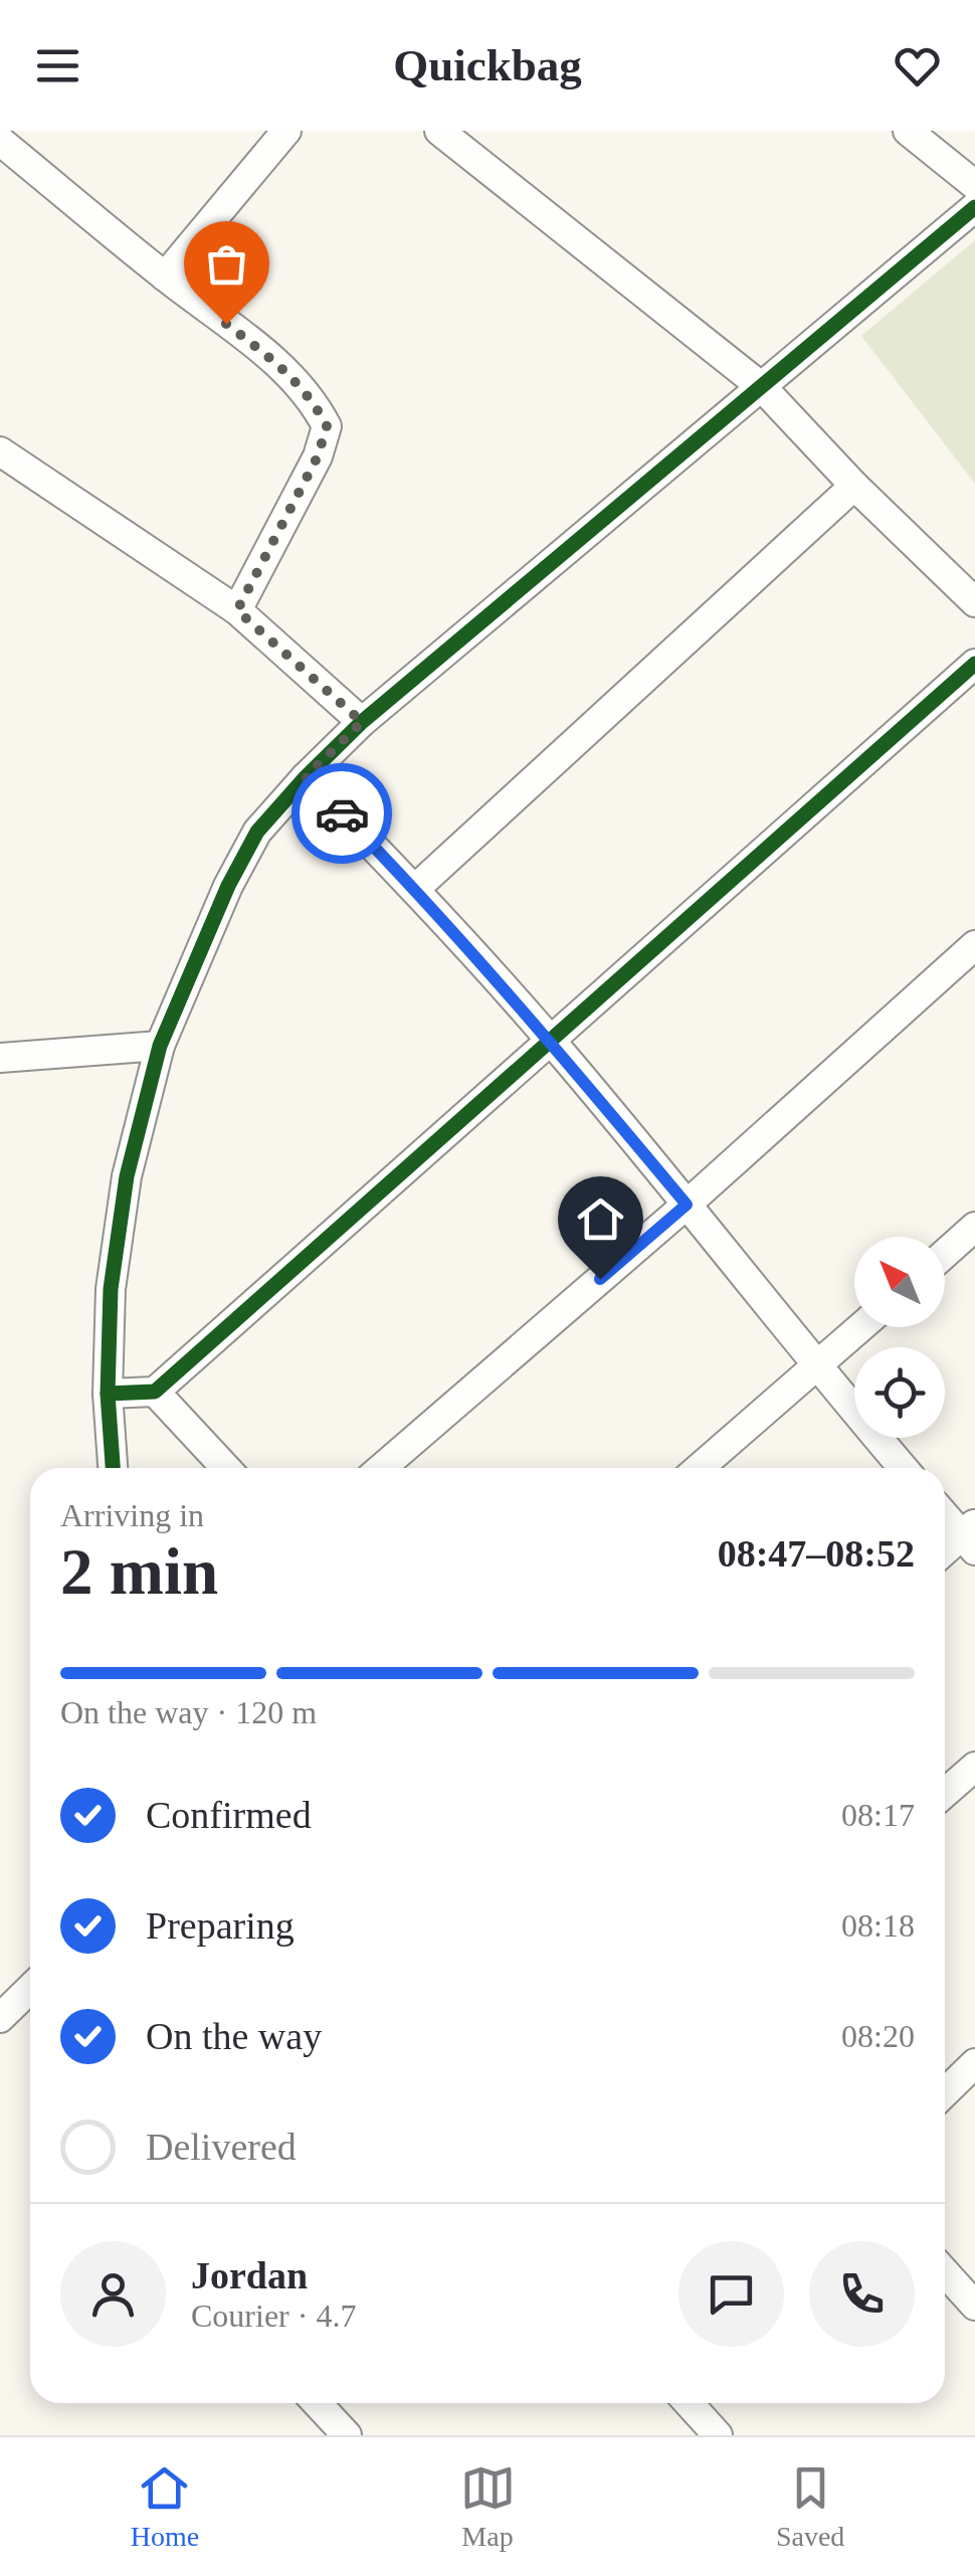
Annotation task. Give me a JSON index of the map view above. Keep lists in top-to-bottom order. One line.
{"north":"top left","page":{"header":"Quickbag","heading":["2 min","Arriving in","08:47–08:52"],"panel":["Jordan","Courier · 4.7"],"bar":"On the way · 120 m","list":[["Confirmed","08:17"],["Preparing","08:18"],["On the way","08:20"],"Delivered"],"tabs":["Home","Map","Saved"]}}
